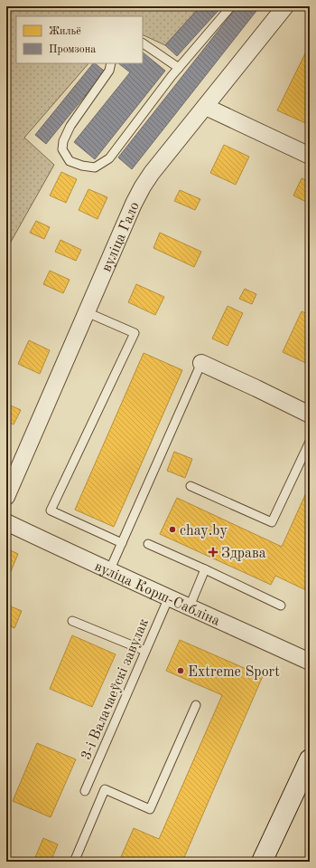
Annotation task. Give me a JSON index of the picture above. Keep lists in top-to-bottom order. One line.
{"streets":{"street":["вуліца Гало","вуліца Корш-Сабліна"],"lane":["3-і Валачаеўскі завулак"]},"crossings":[["вуліца Корш-Сабліна","3-і Валачаеўскі завулак"]],"places":{"other":["chay.by","Extreme Sport"],"health":["Здрава"]},"legend":["Жильё","Промзона"]}
